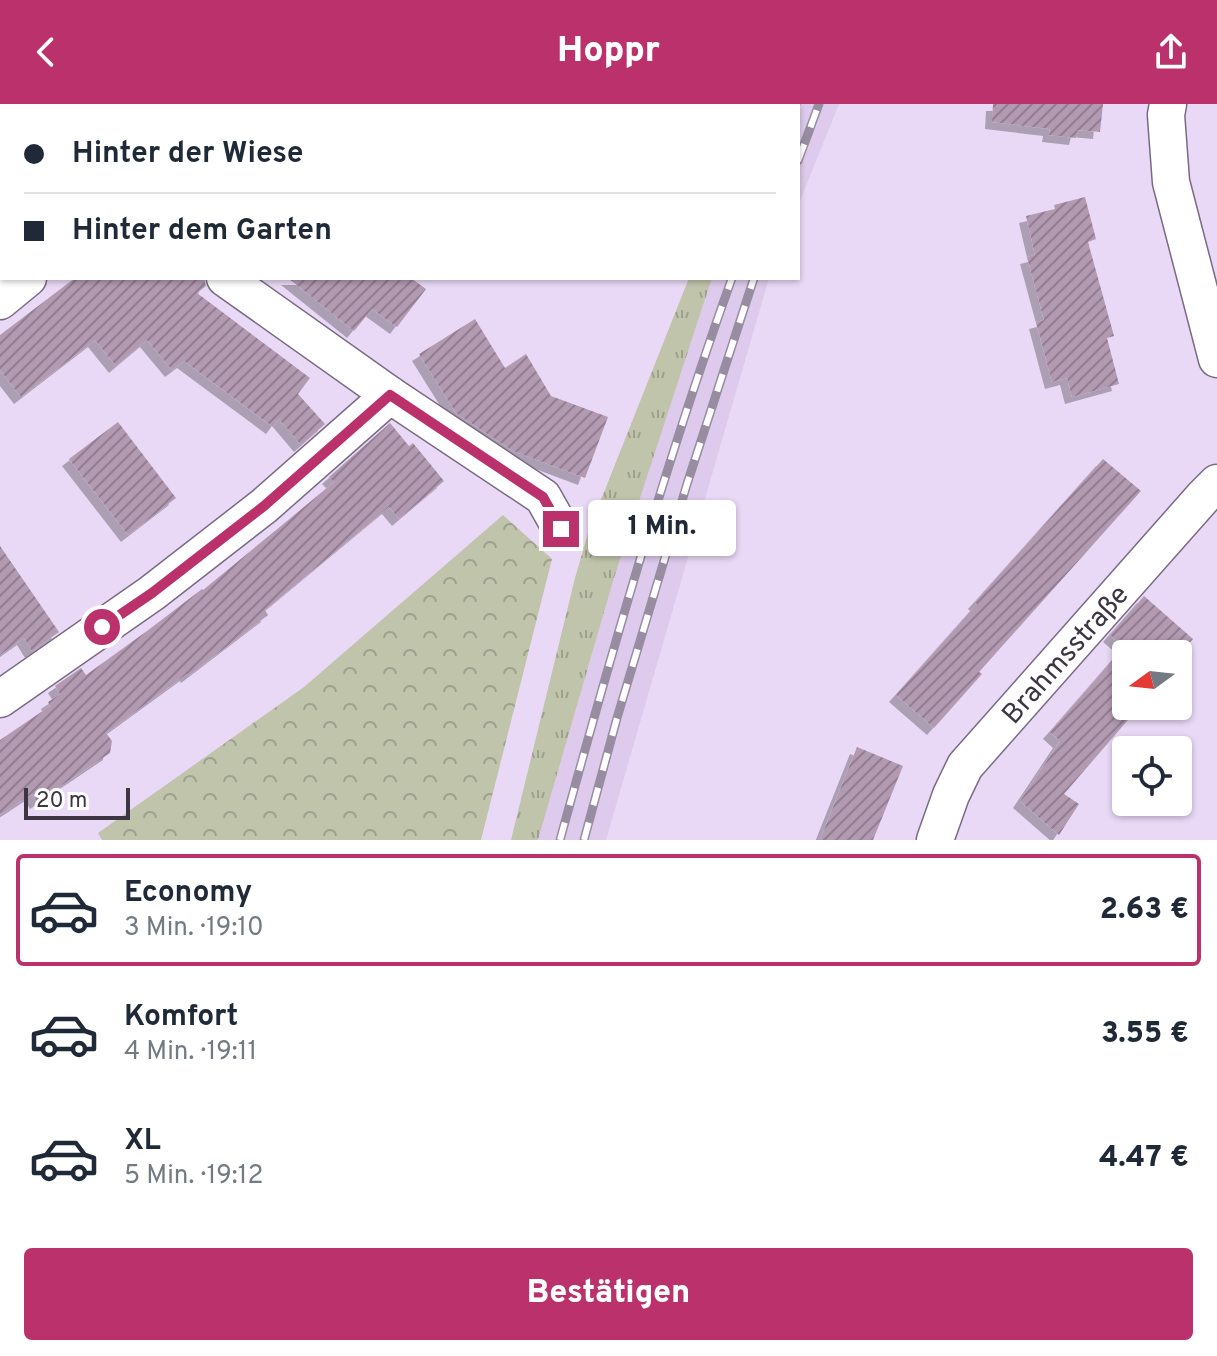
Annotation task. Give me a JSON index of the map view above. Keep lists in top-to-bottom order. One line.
{"streets":{"street":["Brahmsstraße"]},"scale_bar":"20 m","north":"left","page":{"header":"Hoppr","banner":["Hinter der Wiese","Hinter dem Garten"],"bubble":"1 Min.","scale":"20 m","list":[{"name":"Economy","note":"3 Min. · 19:10","value":"2.63 €"},{"name":"Komfort","note":"4 Min. · 19:11","value":"3.55 €"},{"name":"XL","note":"5 Min. · 19:12","value":"4.47 €"}],"buttons":"Bestätigen"}}
